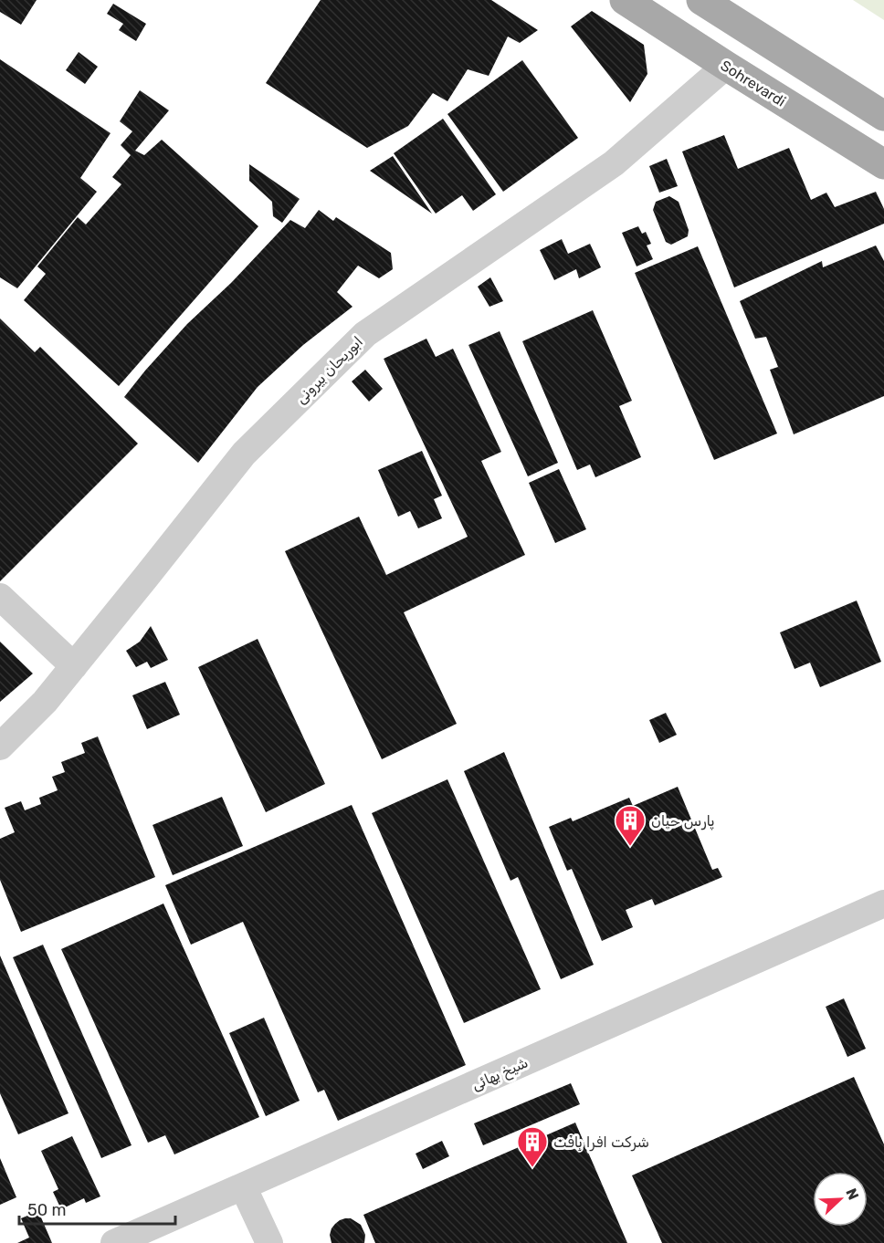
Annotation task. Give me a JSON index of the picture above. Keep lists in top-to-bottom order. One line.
{"streets":{"main road":["Sohrevardi"],"street":["ابوریحان بیرونی","شیخ بهائی"]},"crossings":[["Sohrevardi","ابوریحان بیرونی"]],"places":{"building":["پارس حیان","شرکت افرا بافت"]},"scale_bar":"50 m","north":"top right"}
